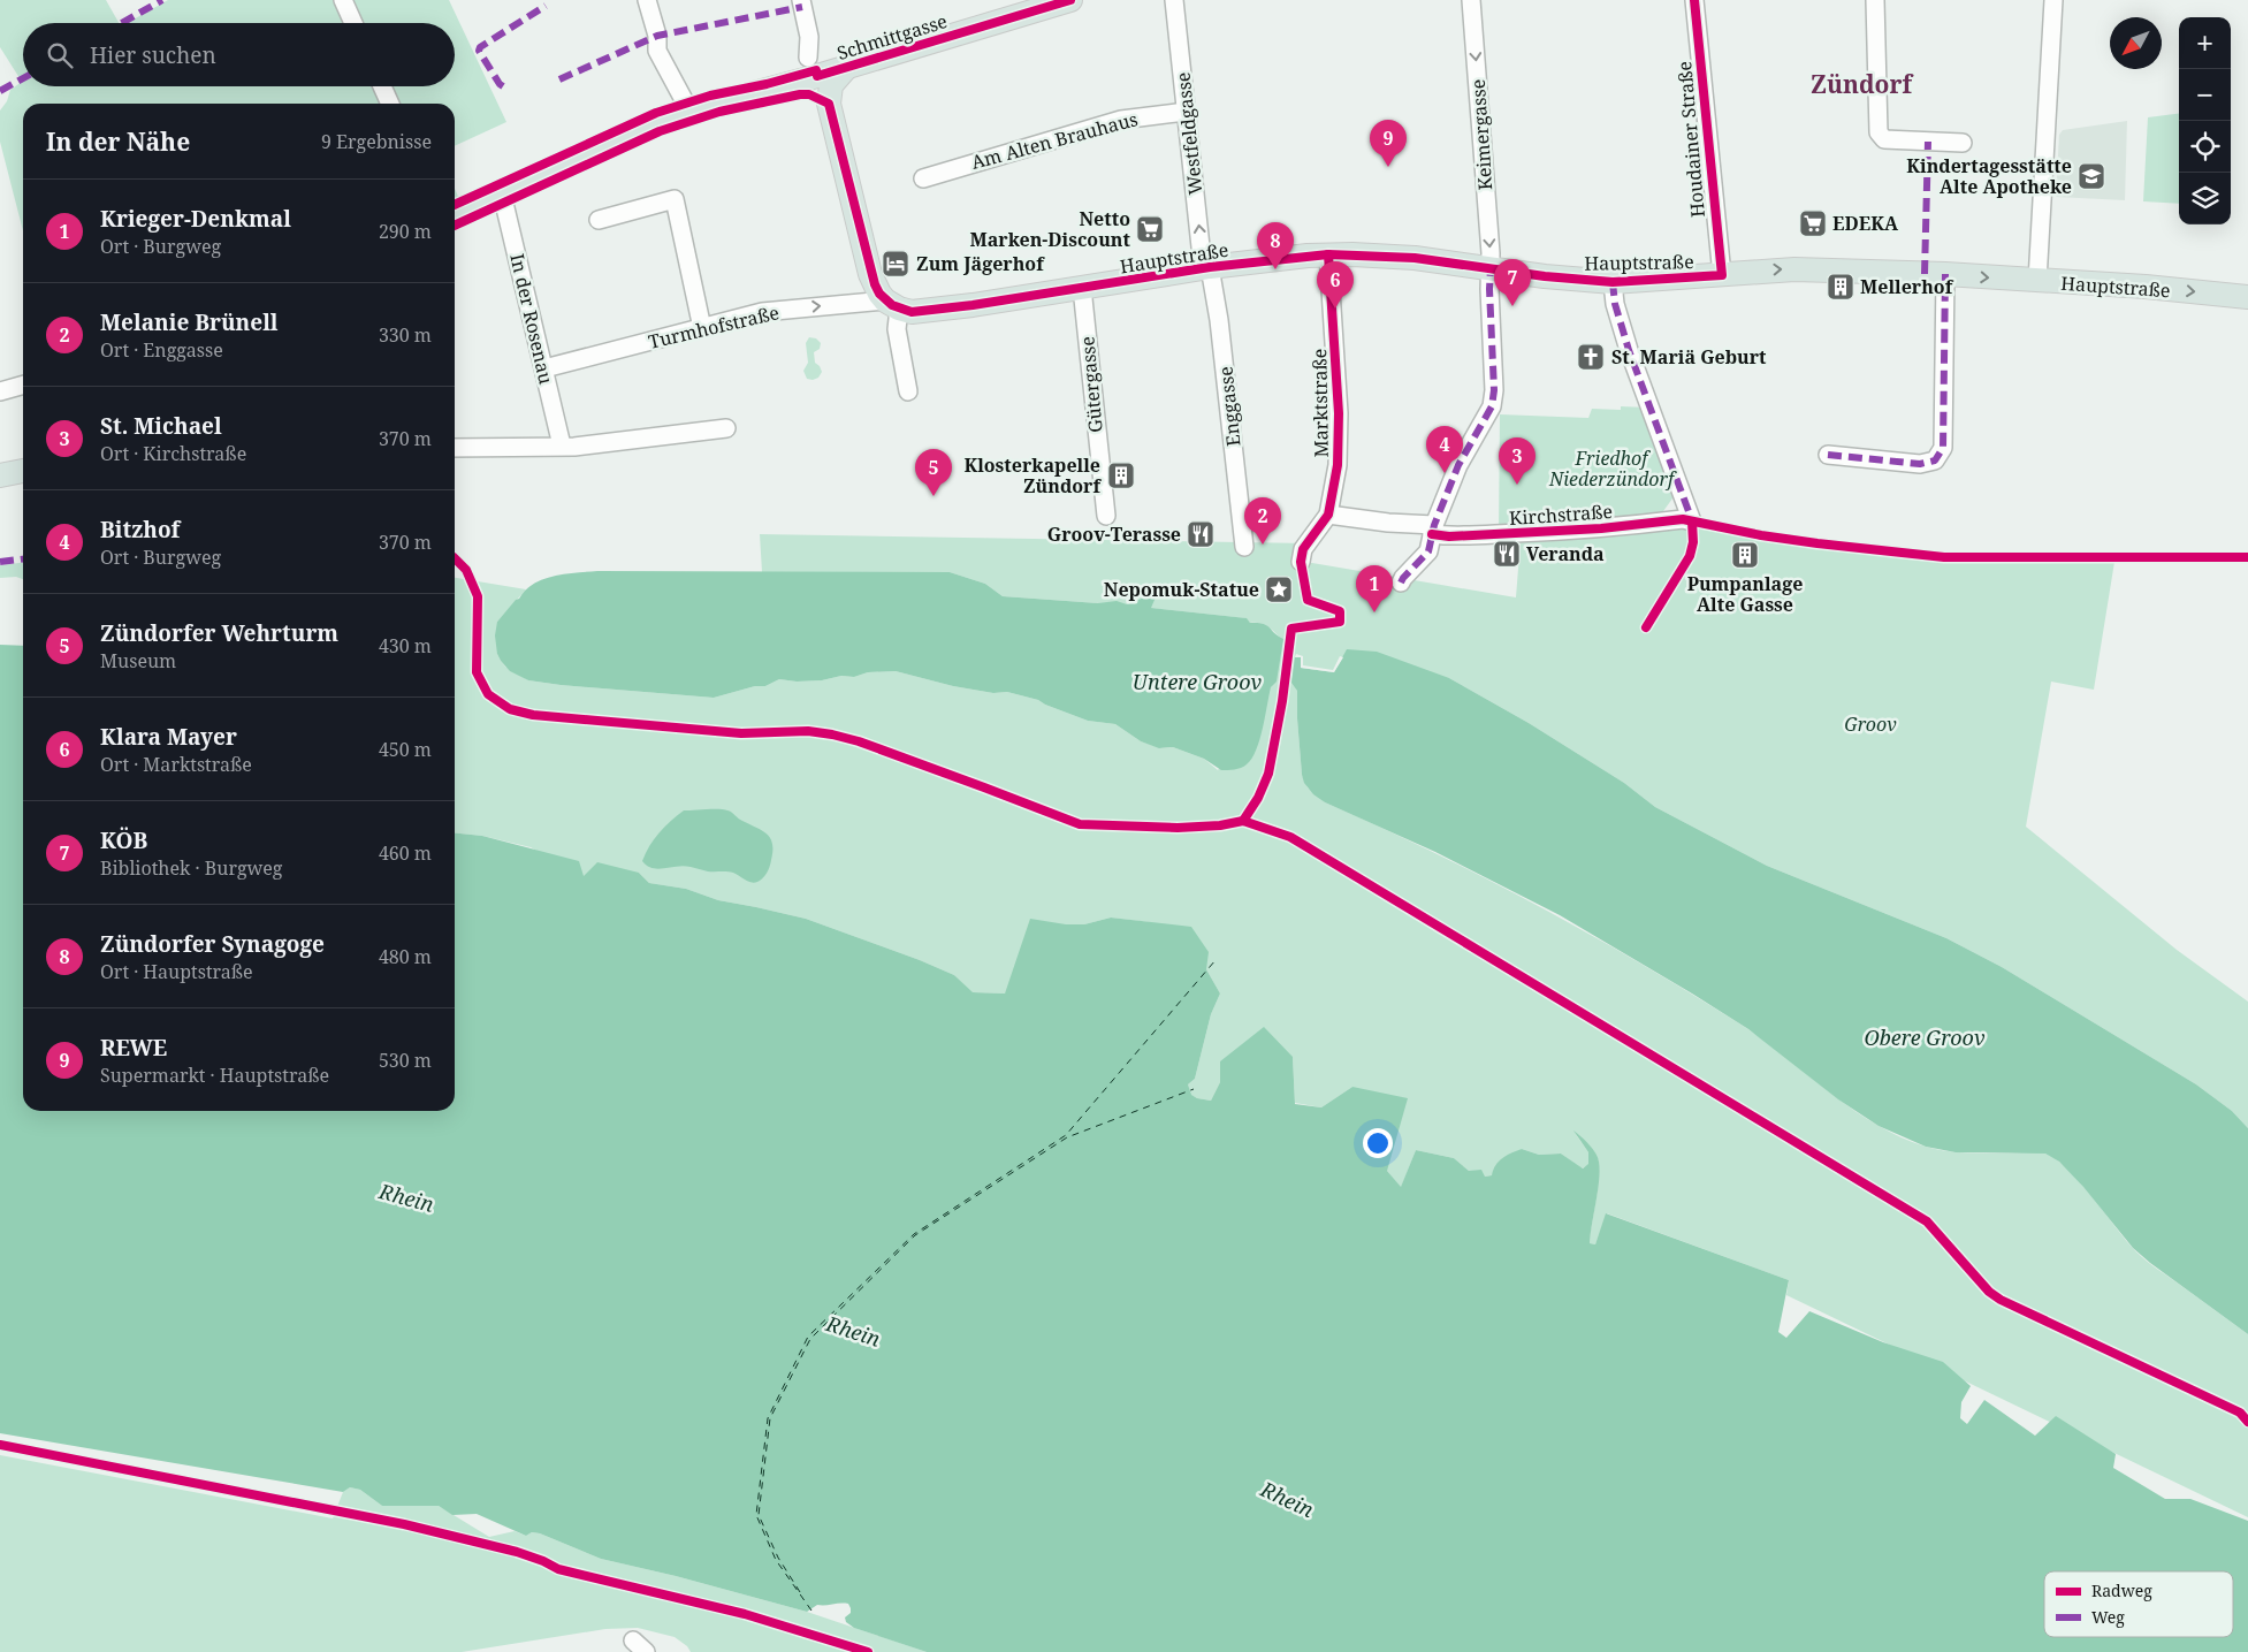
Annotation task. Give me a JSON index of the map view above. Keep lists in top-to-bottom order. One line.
{"streets":{"main road":["Schmittgasse","Hauptstraße"],"street":["Westfeldgasse","Keimergasse","Houdainer Straße","Am Alten Brauhaus","In der Rosenau","Turmhofstraße","Gütergasse","Marktstraße","Enggasse","Kirchstraße"]},"crossings":[["Westfeldgasse","Am Alten Brauhaus"],["Westfeldgasse","Hauptstraße"],["Westfeldgasse","Enggasse"],["Keimergasse","Hauptstraße"],["Keimergasse","Kirchstraße"],["Houdainer Straße","Hauptstraße"],["Hauptstraße","Turmhofstraße"],["Hauptstraße","Gütergasse"],["Hauptstraße","Marktstraße"],["Hauptstraße","Enggasse"],["Hauptstraße","Kirchstraße"],["In der Rosenau","Turmhofstraße"],["Marktstraße","Kirchstraße"]],"one_way":["Westfeldgasse","Keimergasse","Hauptstraße","Turmhofstraße"],"districts":["Zündorf"],"water":["Untere Groov","Obere Groov","Rhein"],"parks":["Friedhof Niederzündorf","Groov"],"places":{"school or university":["Kindertagesstätte Alte Apotheke"],"supermarket":["EDEKA","Netto Marken-Discount"],"hotel":["Zum Jägerhof"],"building":["Mellerhof","Klosterkapelle Zündorf","Pumpanlage Alte Gasse"],"church":["St. Mariä Geburt"],"restaurant":["Groov-Terasse","Veranda"],"place":["Nepomuk-Statue"]},"legend":["Radweg","Weg"],"north":"bottom left","page":{"map_buttons":["+","−"],"search":"Hier suchen","heading":["In der Nähe","9 Ergebnisse"],"pins":["9","8","7","6","4","3","5","2","1"],"list":[{"mark":"1","name":"Krieger-Denkmal","note":"Ort · Burgweg","value":"290 m"},{"mark":"2","name":"Melanie Brünell","note":"Ort · Enggasse","value":"330 m"},{"mark":"3","name":"St. Michael","note":"Ort · Kirchstraße","value":"370 m"},{"mark":"4","name":"Bitzhof","note":"Ort · Burgweg","value":"370 m"},{"mark":"5","name":"Zündorfer Wehrturm","note":"Museum","value":"430 m"},{"mark":"6","name":"Klara Mayer","note":"Ort · Marktstraße","value":"450 m"},{"mark":"7","name":"KÖB","note":"Bibliothek · Burgweg","value":"460 m"},{"mark":"8","name":"Zündorfer Synagoge","note":"Ort · Hauptstraße","value":"480 m"},{"mark":"9","name":"REWE","note":"Supermarkt · Hauptstraße","value":"530 m"}]}}
